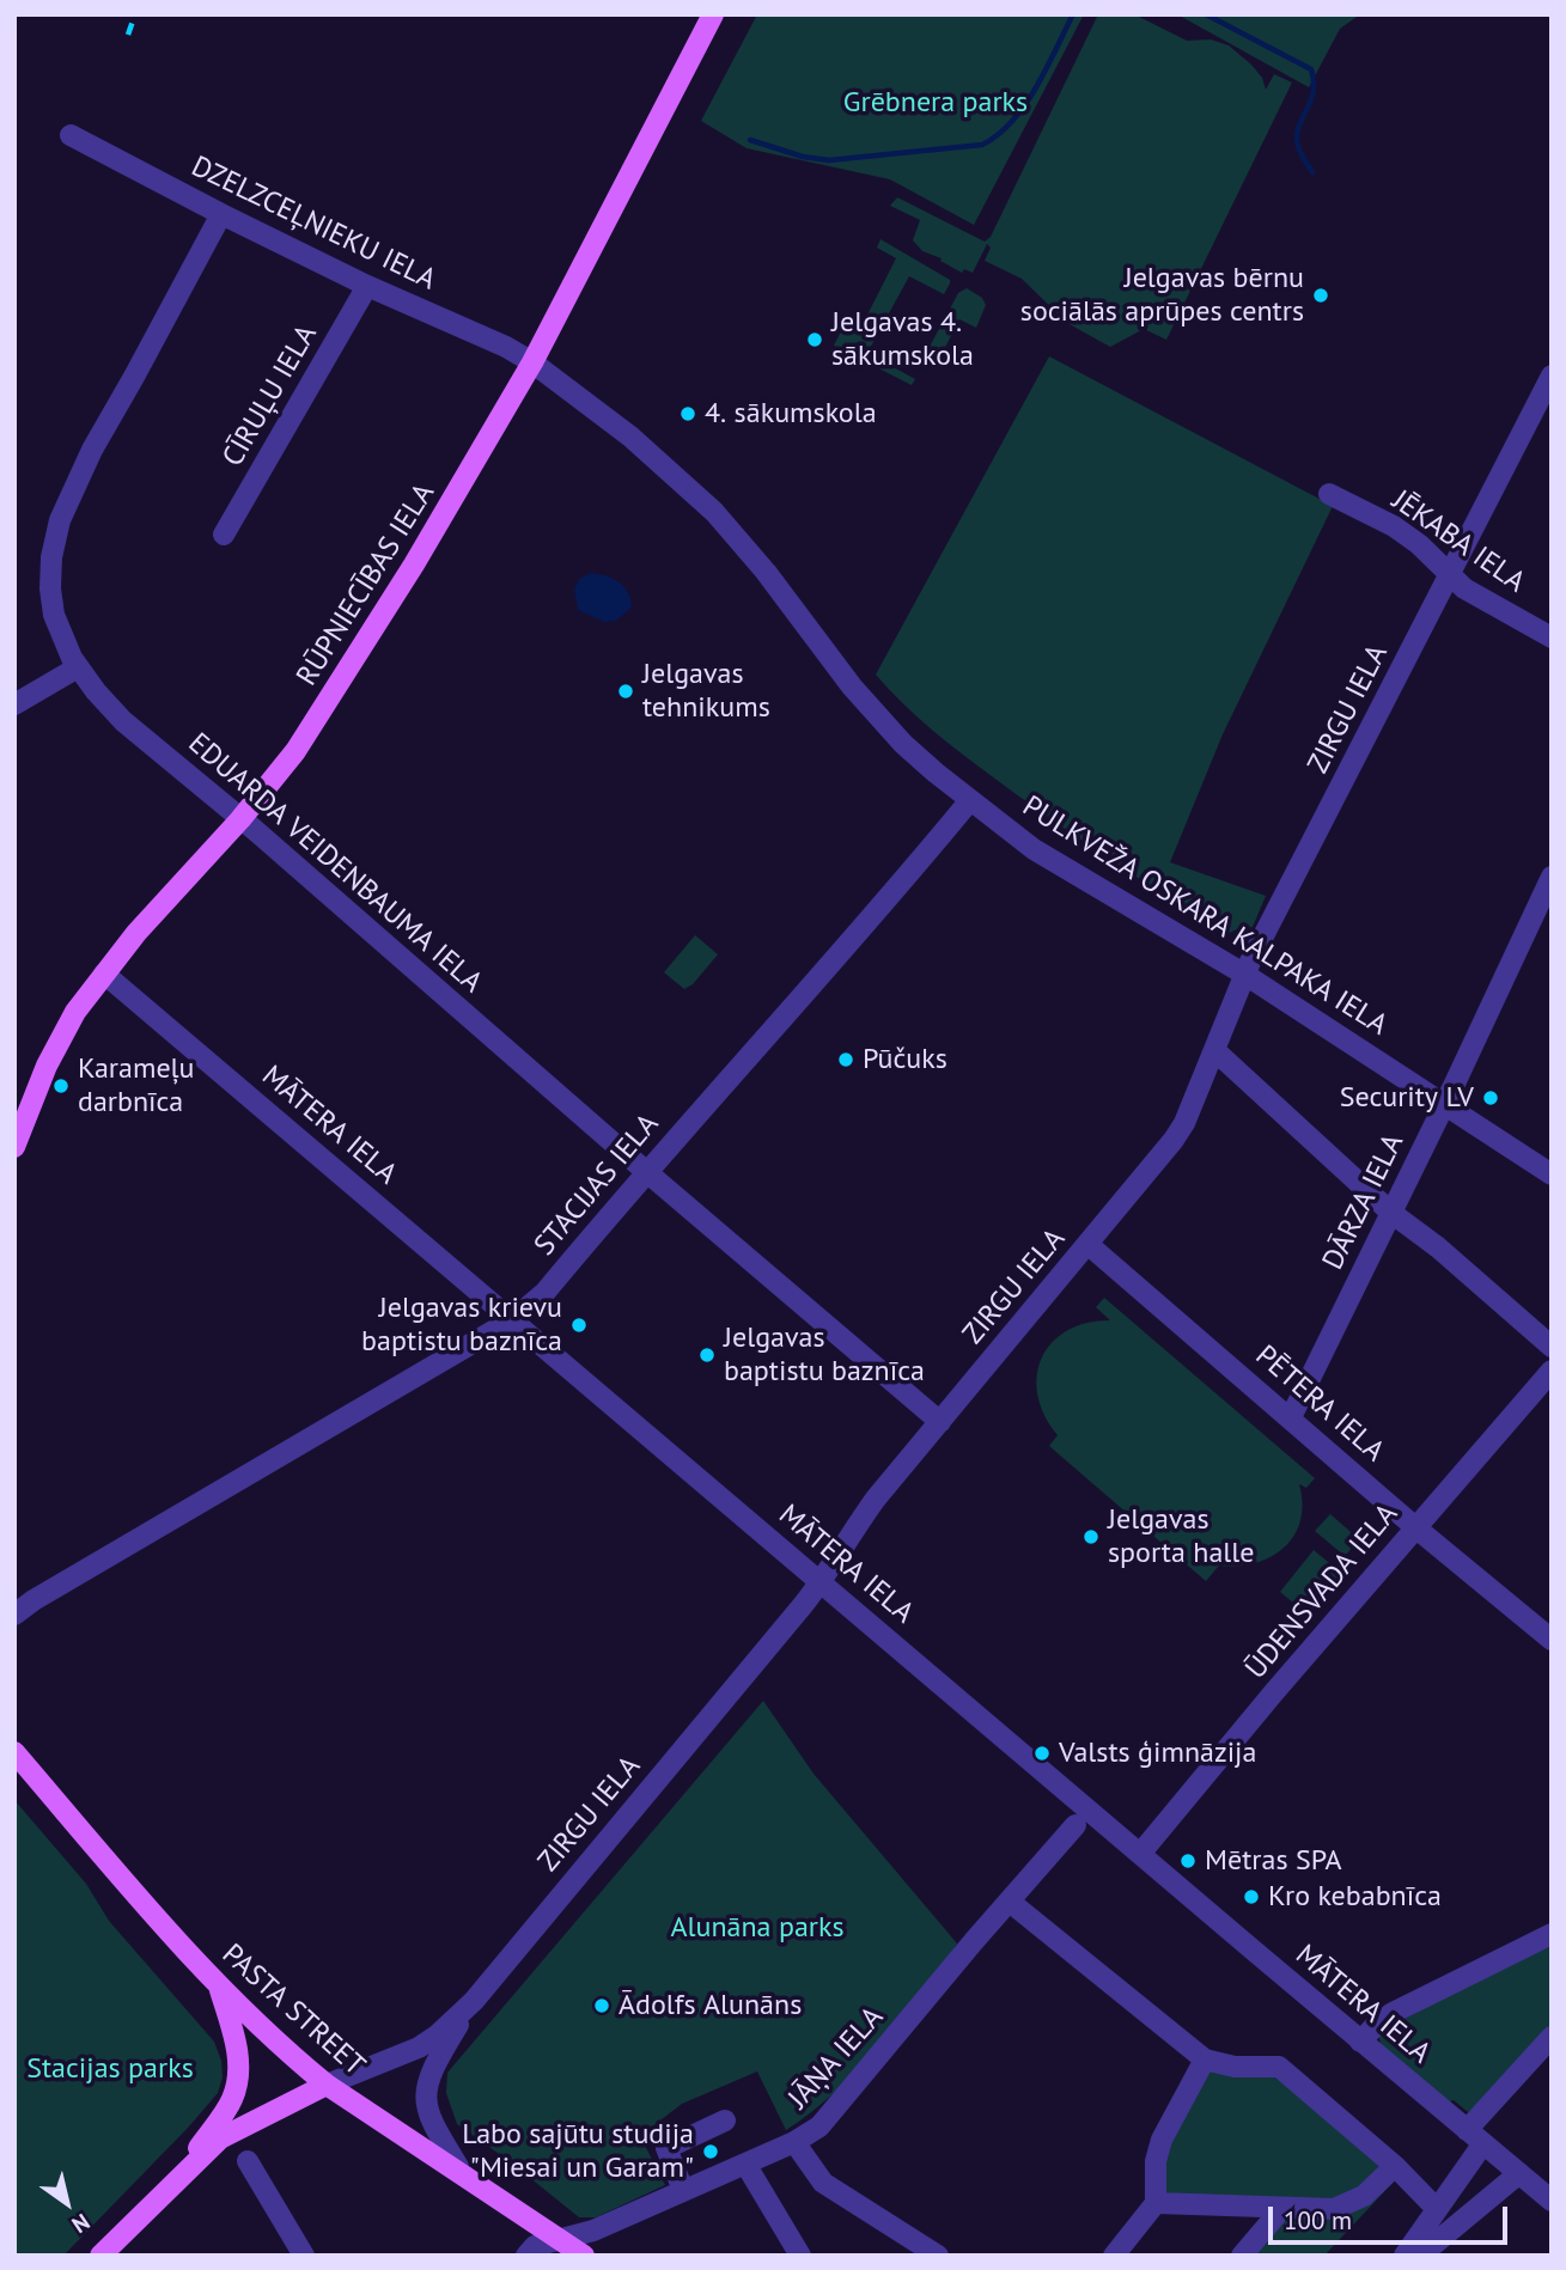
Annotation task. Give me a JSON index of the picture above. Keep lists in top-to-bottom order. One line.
{"streets":{"main road":["RŪPNIECĪBAS IELA","PASTA STREET"],"street":["DZELZCEĻNIEKU IELA","CĪRUĻU IELA","JĒKABA IELA","ZIRGU IELA","EDUARDA VEIDENBAUMA IELA","PULKVEŽA OSKARA KALPAKA IELA","MĀTERA IELA","STACIJAS IELA","DĀRZA IELA","PĒTERA IELA","ŪDENSVADA IELA","JĀŅA IELA"]},"crossings":[["DZELZCEĻNIEKU IELA","CĪRUĻU IELA"],["DZELZCEĻNIEKU IELA","RŪPNIECĪBAS IELA"],["DZELZCEĻNIEKU IELA","EDUARDA VEIDENBAUMA IELA"],["DZELZCEĻNIEKU IELA","PULKVEŽA OSKARA KALPAKA IELA"],["JĒKABA IELA","ZIRGU IELA"],["RŪPNIECĪBAS IELA","EDUARDA VEIDENBAUMA IELA"],["RŪPNIECĪBAS IELA","PULKVEŽA OSKARA KALPAKA IELA"],["RŪPNIECĪBAS IELA","MĀTERA IELA"],["ZIRGU IELA","EDUARDA VEIDENBAUMA IELA"],["ZIRGU IELA","PULKVEŽA OSKARA KALPAKA IELA"],["ZIRGU IELA","MĀTERA IELA"],["ZIRGU IELA","PĒTERA IELA"],["ZIRGU IELA","PASTA STREET"],["EDUARDA VEIDENBAUMA IELA","STACIJAS IELA"],["PULKVEŽA OSKARA KALPAKA IELA","STACIJAS IELA"],["PULKVEŽA OSKARA KALPAKA IELA","DĀRZA IELA"],["MĀTERA IELA","STACIJAS IELA"],["MĀTERA IELA","ŪDENSVADA IELA"],["DĀRZA IELA","PĒTERA IELA"],["PĒTERA IELA","ŪDENSVADA IELA"],["PASTA STREET","JĀŅA IELA"]],"parks":["Grēbnera parks","Alunāna parks","Stacijas parks"],"places":["Jelgavas bērnu sociālās aprūpes centrs","Jelgavas 4. sākumskola","4. sākumskola","Jelgavas tehnikums","Pūčuks","Karameļu darbnīca","Security LV","Jelgavas krievu baptistu baznīca","Jelgavas baptistu baznīca","Jelgavas sporta halle","Valsts ģimnāzija","Mētras SPA","Kro kebabnīca","Ādolfs Alunāns","Labo sajūtu studija \"Miesai un Garam\""],"scale_bar":"100 m","north":"bottom right"}
